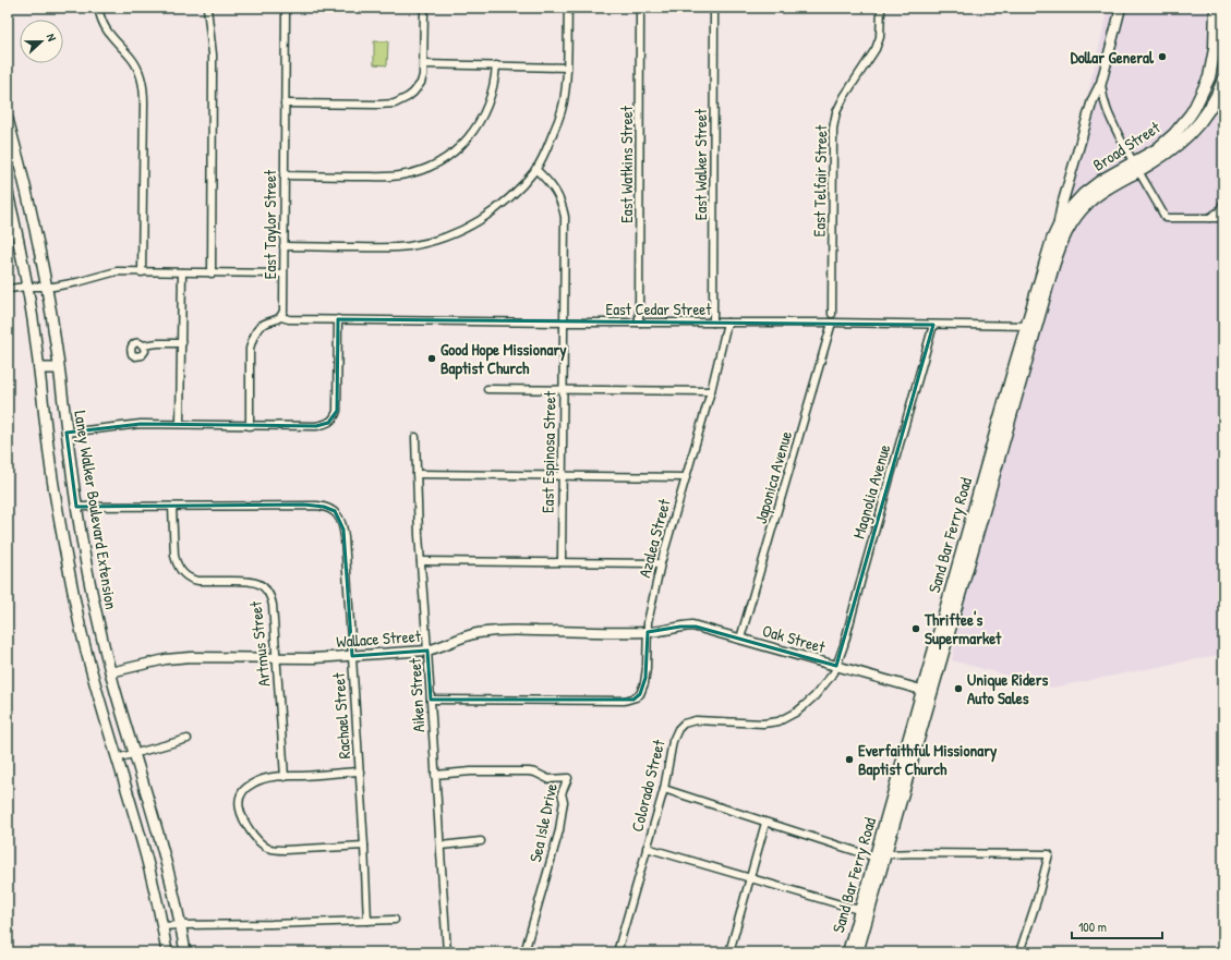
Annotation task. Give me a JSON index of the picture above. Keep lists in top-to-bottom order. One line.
{"streets":{"main road":["Broad Street","Laney Walker Boulevard Extension","Sand Bar Ferry Road"],"street":["East Watkins Street","East Walker Street","East Telfair Street","East Taylor Street","East Cedar Street","East Espinosa Street","Japonica Avenue","Magnolia Avenue","Azalea Street","Wallace Street","Oak Street","Artmus Street","Aiken Street","Rachael Street","Colorado Street","Sea Isle Drive"]},"crossings":[["Broad Street","Sand Bar Ferry Road"],["East Watkins Street","East Cedar Street"],["East Walker Street","East Cedar Street"],["East Taylor Street","East Cedar Street"],["East Cedar Street","East Espinosa Street"],["East Cedar Street","Japonica Avenue"],["East Cedar Street","Magnolia Avenue"],["East Cedar Street","Sand Bar Ferry Road"],["East Cedar Street","Azalea Street"],["Japonica Avenue","Oak Street"],["Magnolia Avenue","Oak Street"],["Magnolia Avenue","Colorado Street"],["Laney Walker Boulevard Extension","Wallace Street"],["Sand Bar Ferry Road","Oak Street"],["Azalea Street","Wallace Street"],["Azalea Street","Oak Street"],["Azalea Street","Aiken Street"],["Wallace Street","Oak Street"],["Wallace Street","Artmus Street"],["Wallace Street","Aiken Street"],["Wallace Street","Rachael Street"],["Oak Street","Colorado Street"],["Artmus Street","Rachael Street"],["Aiken Street","Sea Isle Drive"]],"places":["Dollar General","Good Hope Missionary Baptist Church","Thriftee's Supermarket","Unique Riders Auto Sales","Everfaithful Missionary Baptist Church"],"scale_bar":"100 m","north":"right"}
